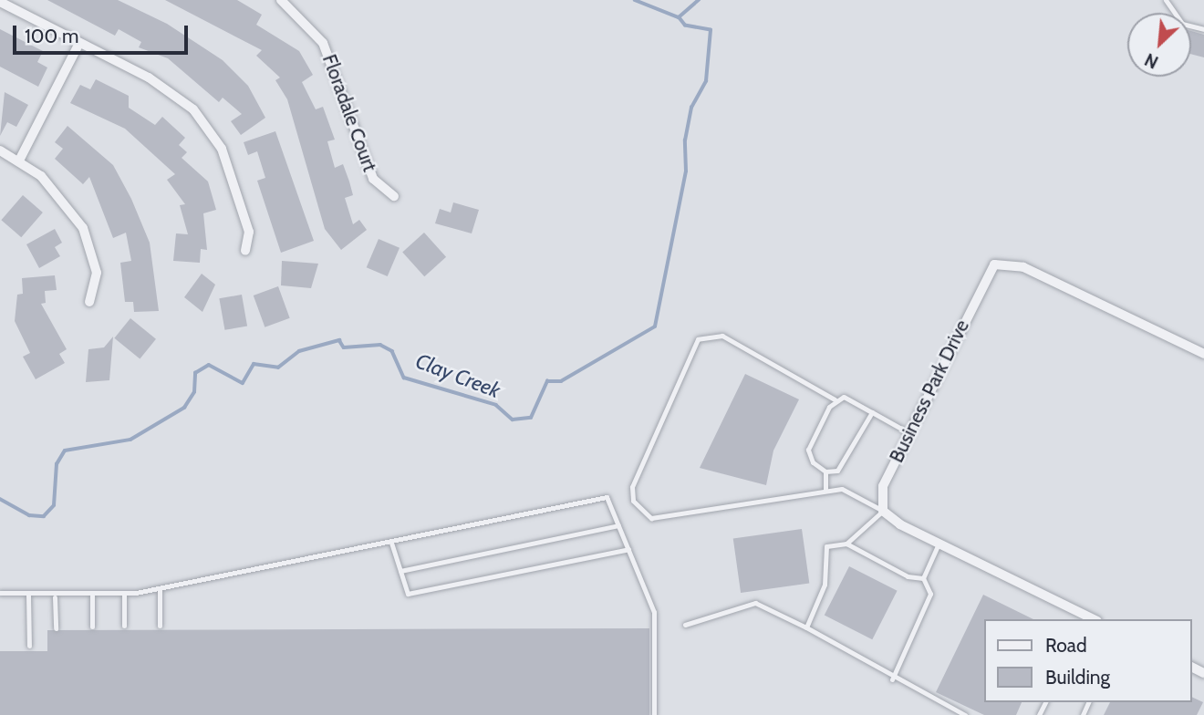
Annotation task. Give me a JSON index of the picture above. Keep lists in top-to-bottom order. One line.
{"streets":{"street":["Floradale Court","Business Park Drive"]},"water":["Clay Creek"],"legend":["Road","Building"],"scale_bar":"100 m","north":"bottom left"}
